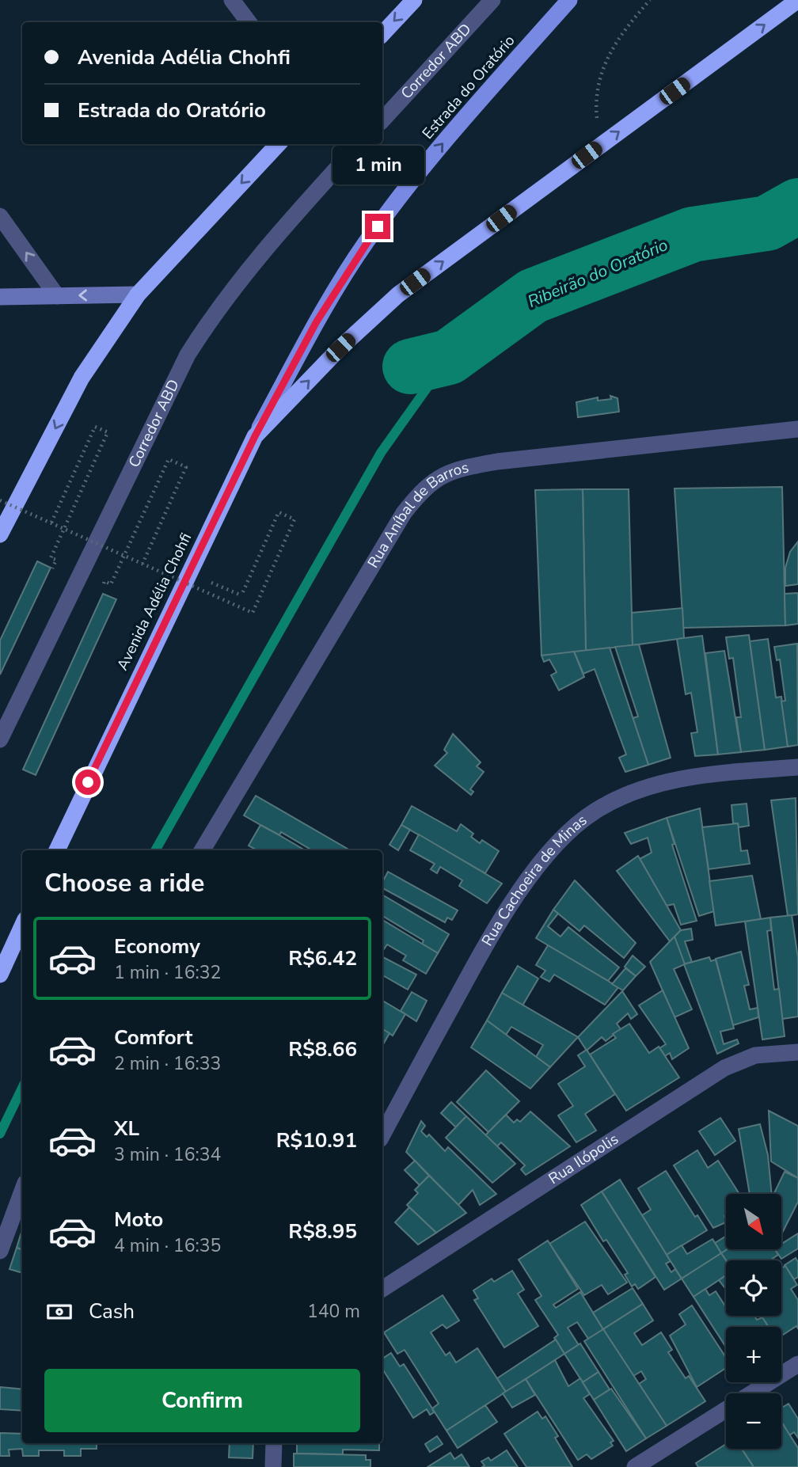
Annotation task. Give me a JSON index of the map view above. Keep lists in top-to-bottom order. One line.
{"streets":{"highway":["Avenida Adélia Chohfi"],"main road":["Estrada do Oratório"],"street":["Corredor ABD","Rua Aníbal de Barros","Rua Cachoeira de Minas","Rua Ilópolis"]},"crossings":[["Estrada do Oratório","Avenida Adélia Chohfi"]],"one_way":["Estrada do Oratório"],"water":["Ribeirão do Oratório"],"north":"bottom right","page":{"banner":["Avenida Adélia Chohfi","Estrada do Oratório"],"bubble":"1 min","heading":"Choose a ride","list":[{"name":"Economy","note":"1 min · 16:32","value":"R$6.42"},{"name":"Comfort","note":"2 min · 16:33","value":"R$8.66"},{"name":"XL","note":"3 min · 16:34","value":"R$10.91"},{"name":"Moto","note":"4 min · 16:35","value":"R$8.95"}],"map_buttons":["+","−"],"pay":["Cash","140 m"],"buttons":"Confirm"}}
